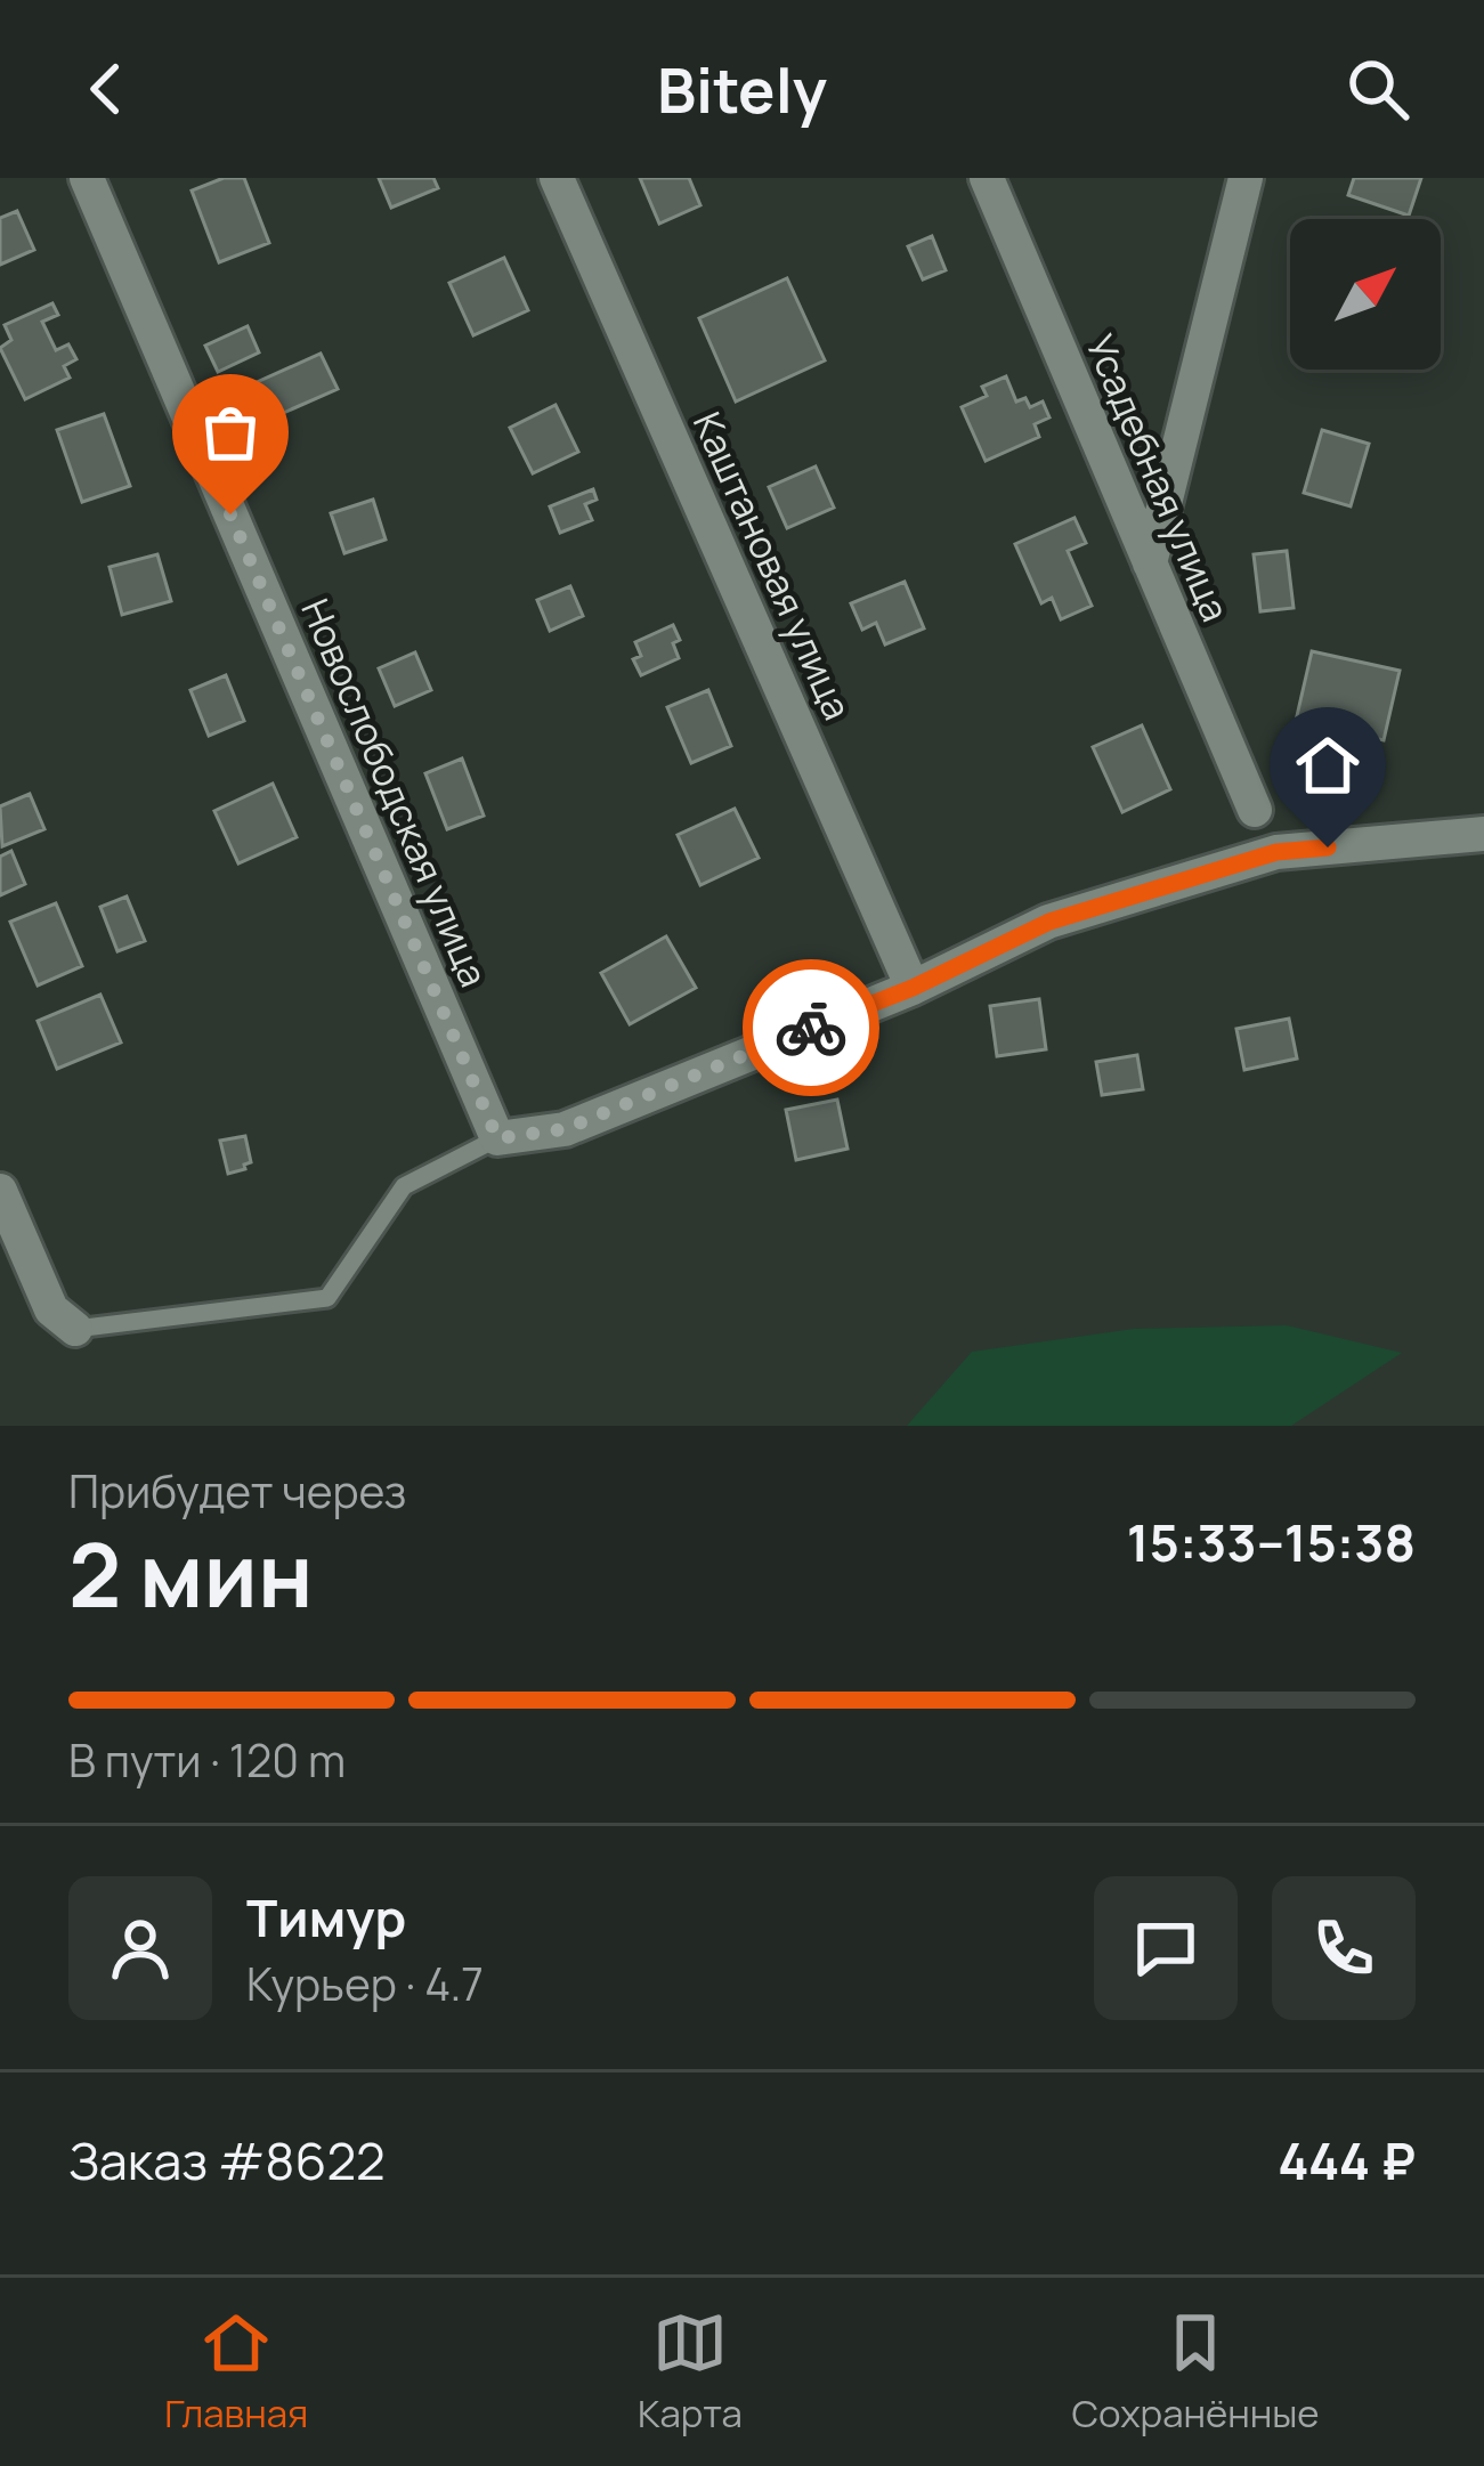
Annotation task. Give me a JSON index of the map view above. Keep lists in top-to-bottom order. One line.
{"streets":{"street":["Усадебная улица","Каштановая улица","Новослободская улица"]},"north":"top right","page":{"header":"Bitely","heading":["2 мин","Прибудет через","15:33–15:38"],"panel":["Тимур","Курьер · 4.7","Заказ #8622","444 ₽"],"bar":"В пути · 120 m","tabs":["Главная","Карта","Сохранённые"]}}
